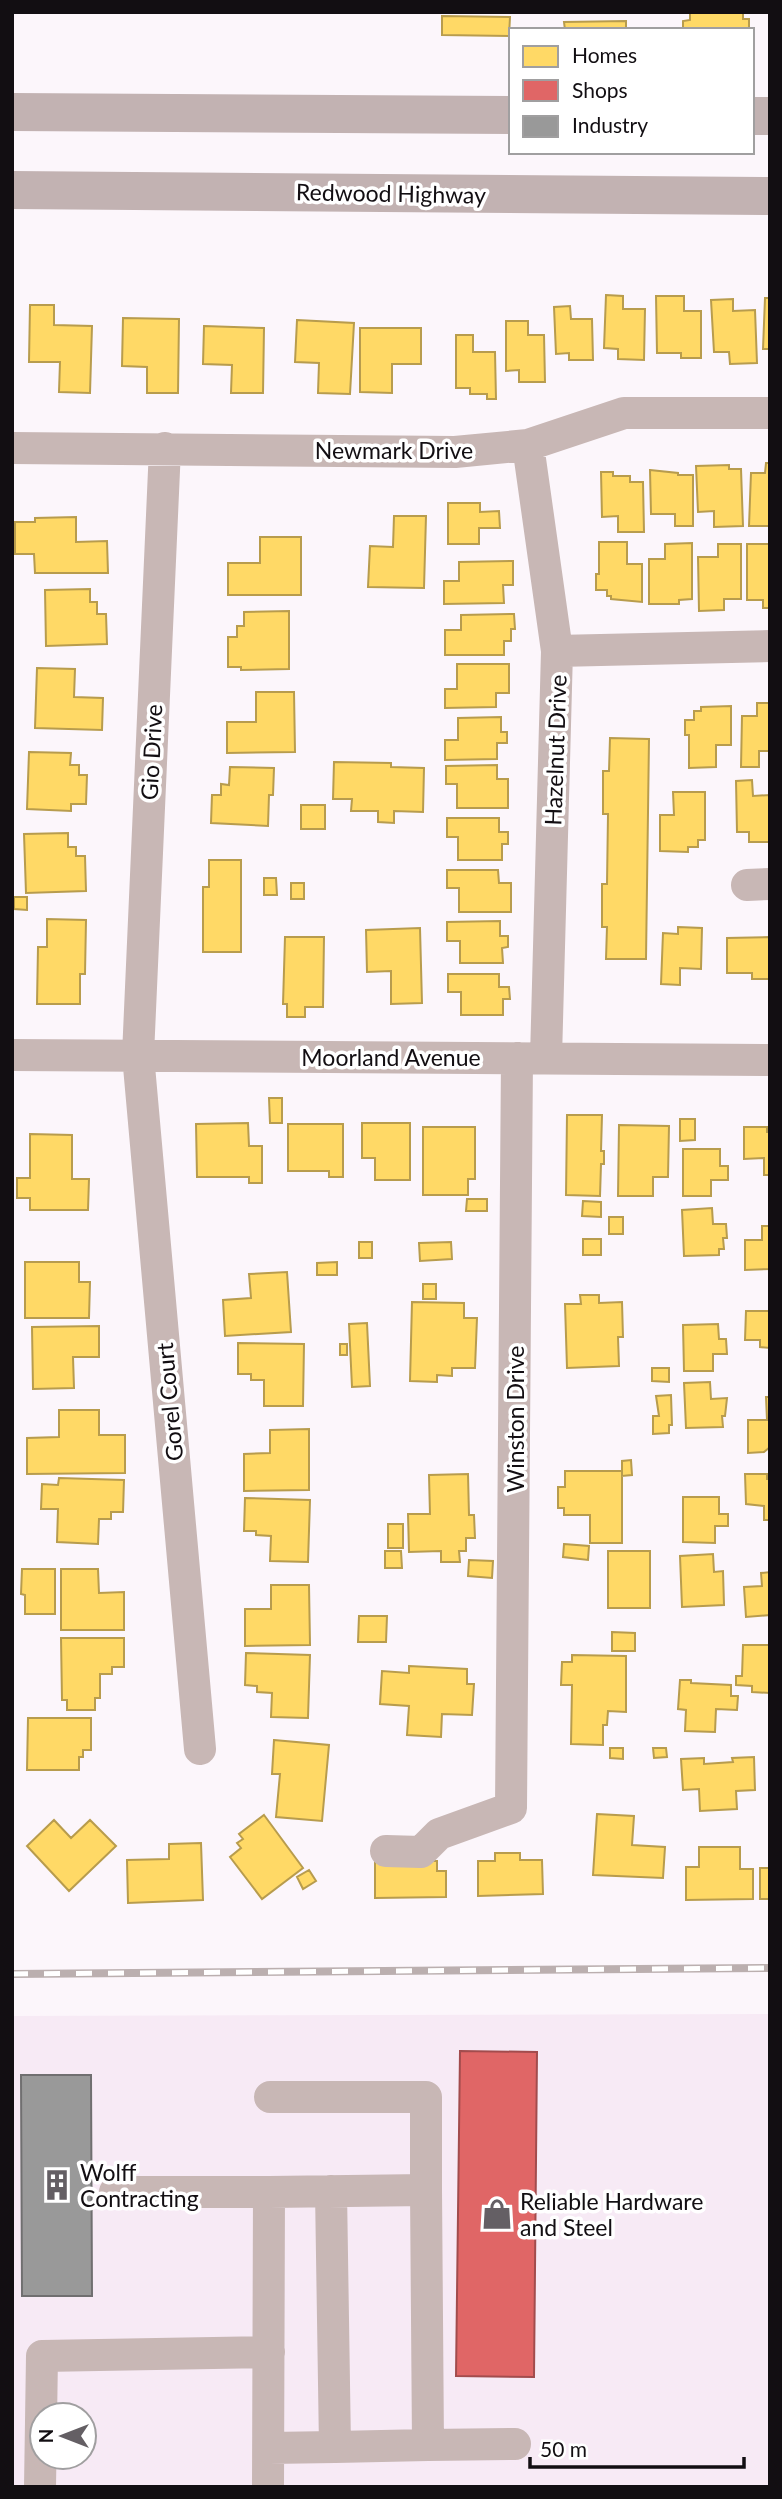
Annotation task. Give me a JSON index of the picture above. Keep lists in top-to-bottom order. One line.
{"streets":{"highway":["Redwood Highway"],"street":["Newmark Drive","Hazelnut Drive","Gio Drive","Moorland Avenue","Gorel Court","Winston Drive"]},"crossings":[["Newmark Drive","Hazelnut Drive"],["Newmark Drive","Gio Drive"],["Hazelnut Drive","Moorland Avenue"],["Hazelnut Drive","Winston Drive"],["Gio Drive","Moorland Avenue"],["Gio Drive","Gorel Court"],["Moorland Avenue","Gorel Court"],["Moorland Avenue","Winston Drive"]],"places":{"building":["Wolff Contracting"],"shop":["Reliable Hardware and Steel"]},"legend":["Homes","Shops","Industry"],"scale_bar":"50 m","north":"left"}
